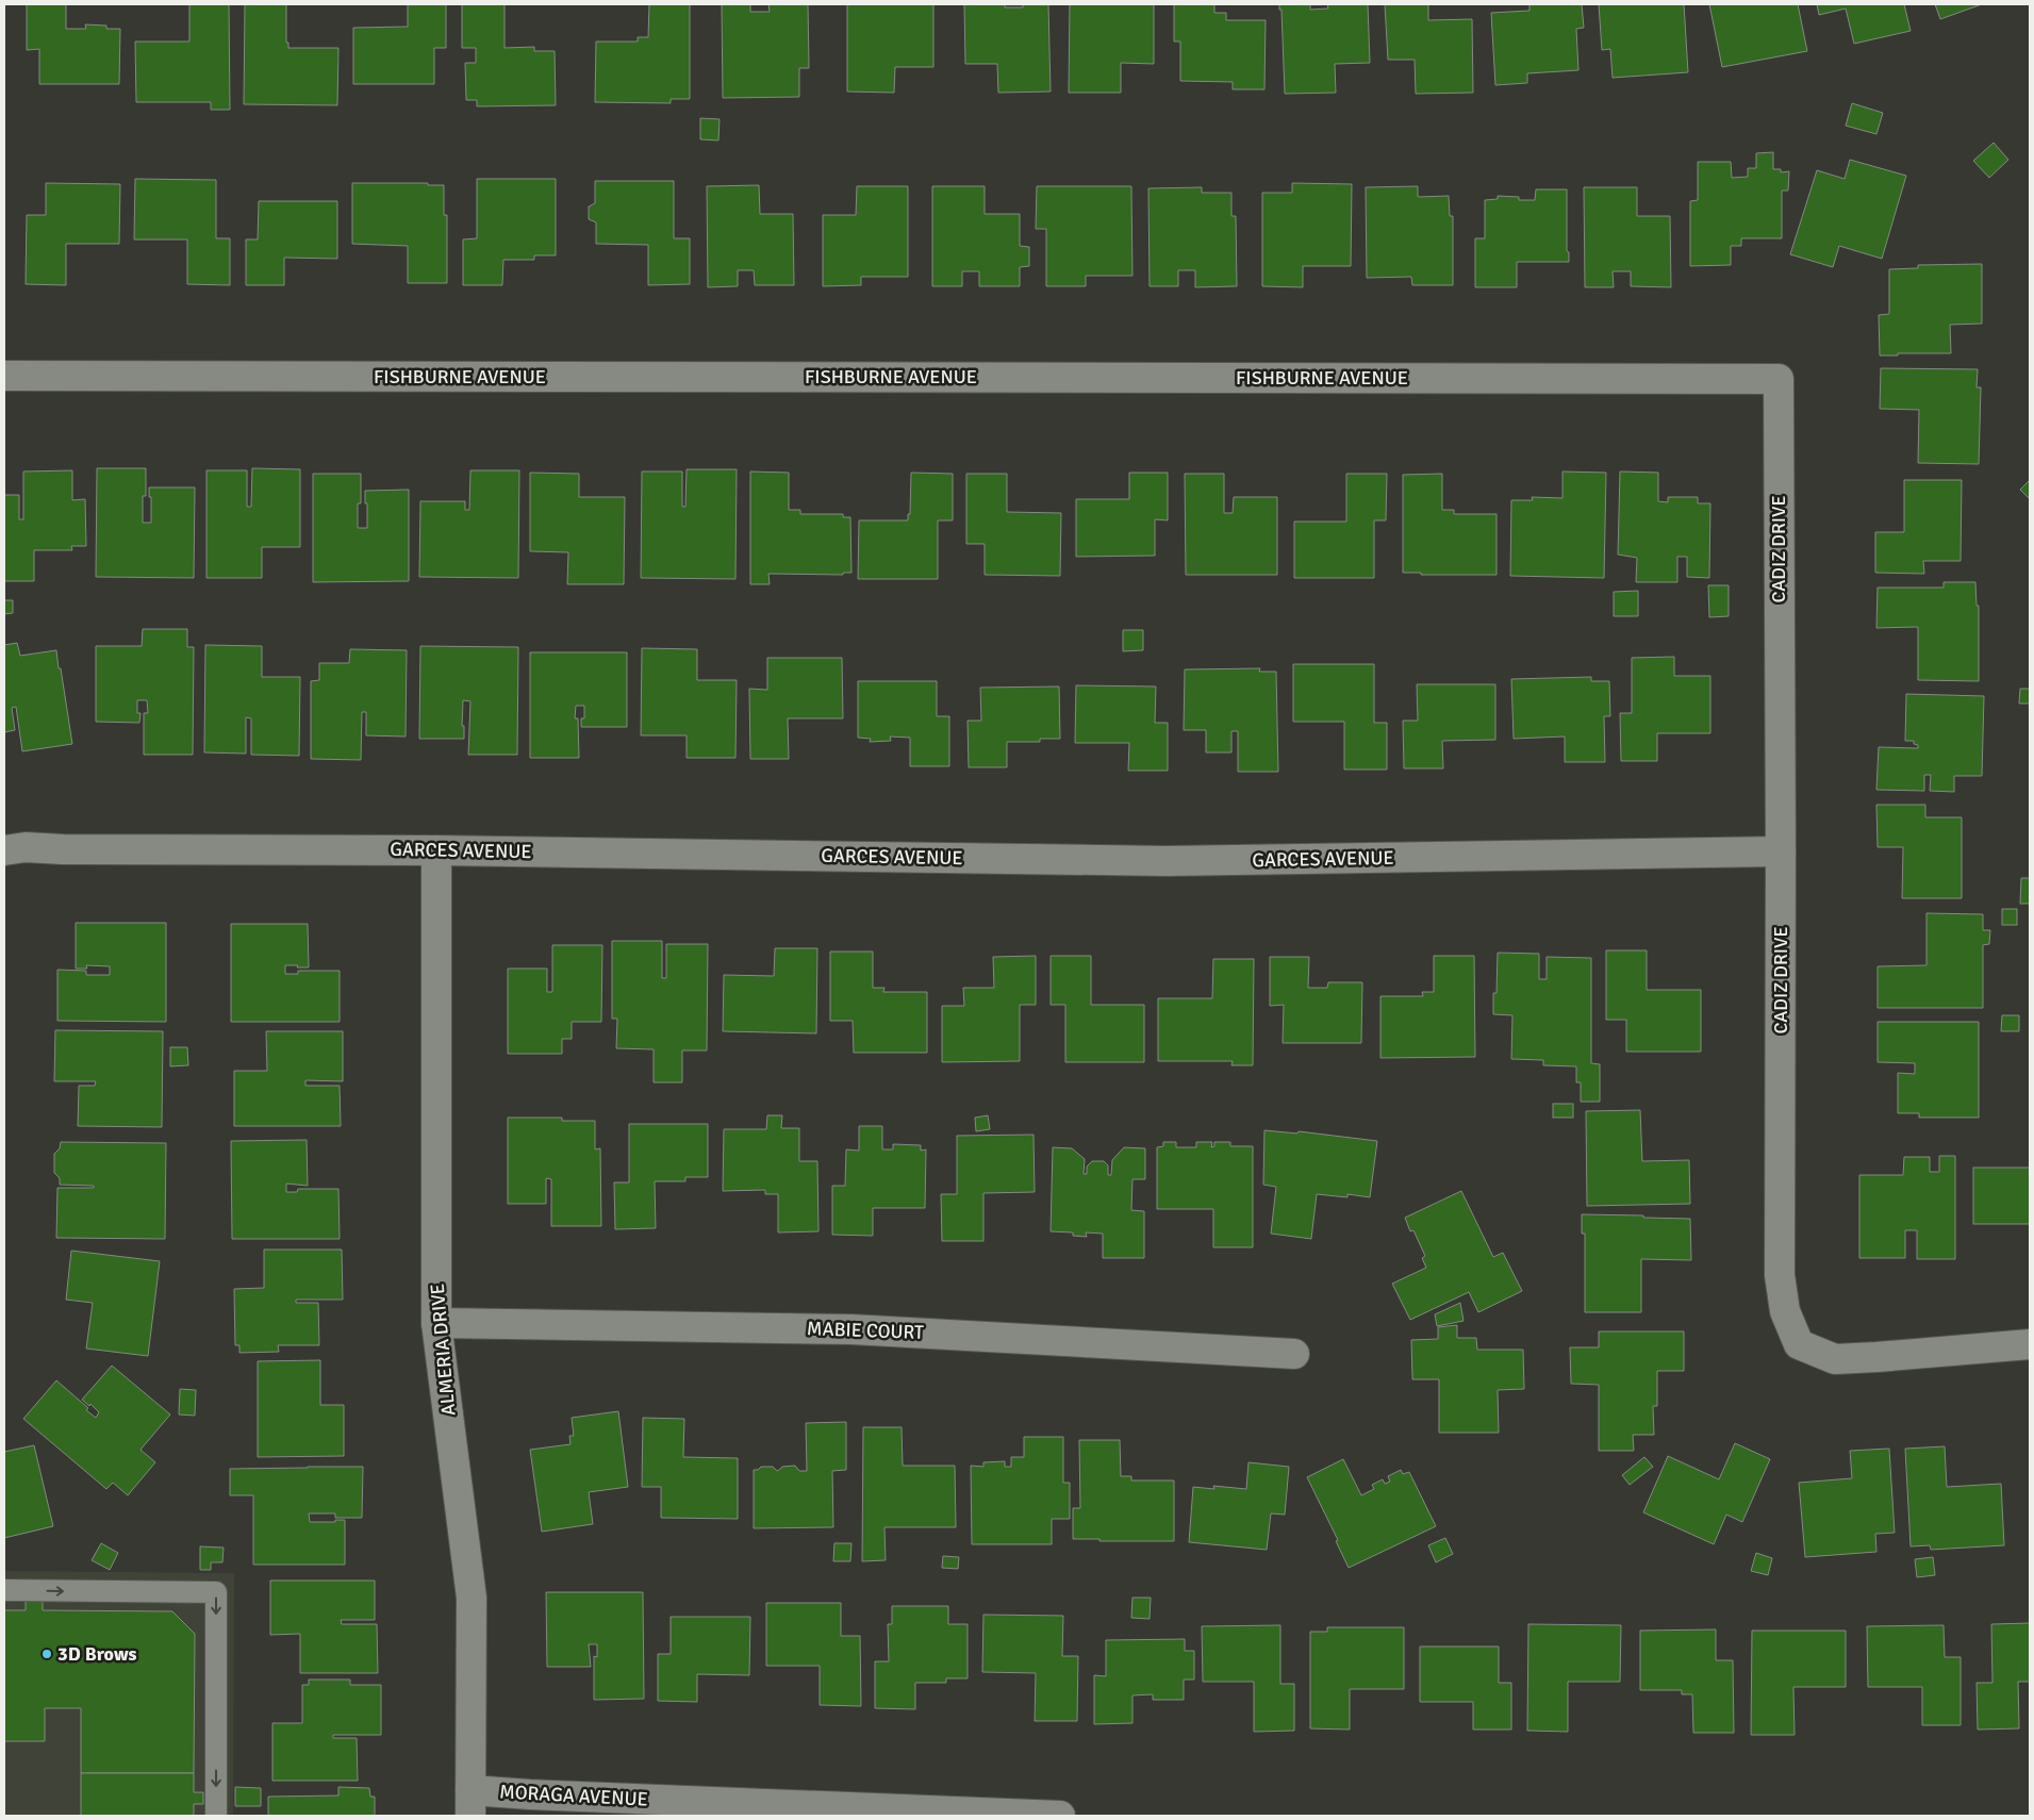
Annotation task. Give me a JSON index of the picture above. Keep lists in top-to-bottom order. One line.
{"streets":{"street":["FISHBURNE AVENUE","CADIZ DRIVE","GARCES AVENUE","MABIE COURT","ALMERIA DRIVE","MORAGA AVENUE"]},"crossings":[["FISHBURNE AVENUE","CADIZ DRIVE"],["CADIZ DRIVE","GARCES AVENUE"],["GARCES AVENUE","ALMERIA DRIVE"],["MABIE COURT","ALMERIA DRIVE"],["ALMERIA DRIVE","MORAGA AVENUE"]],"places":["3D Brows"]}
